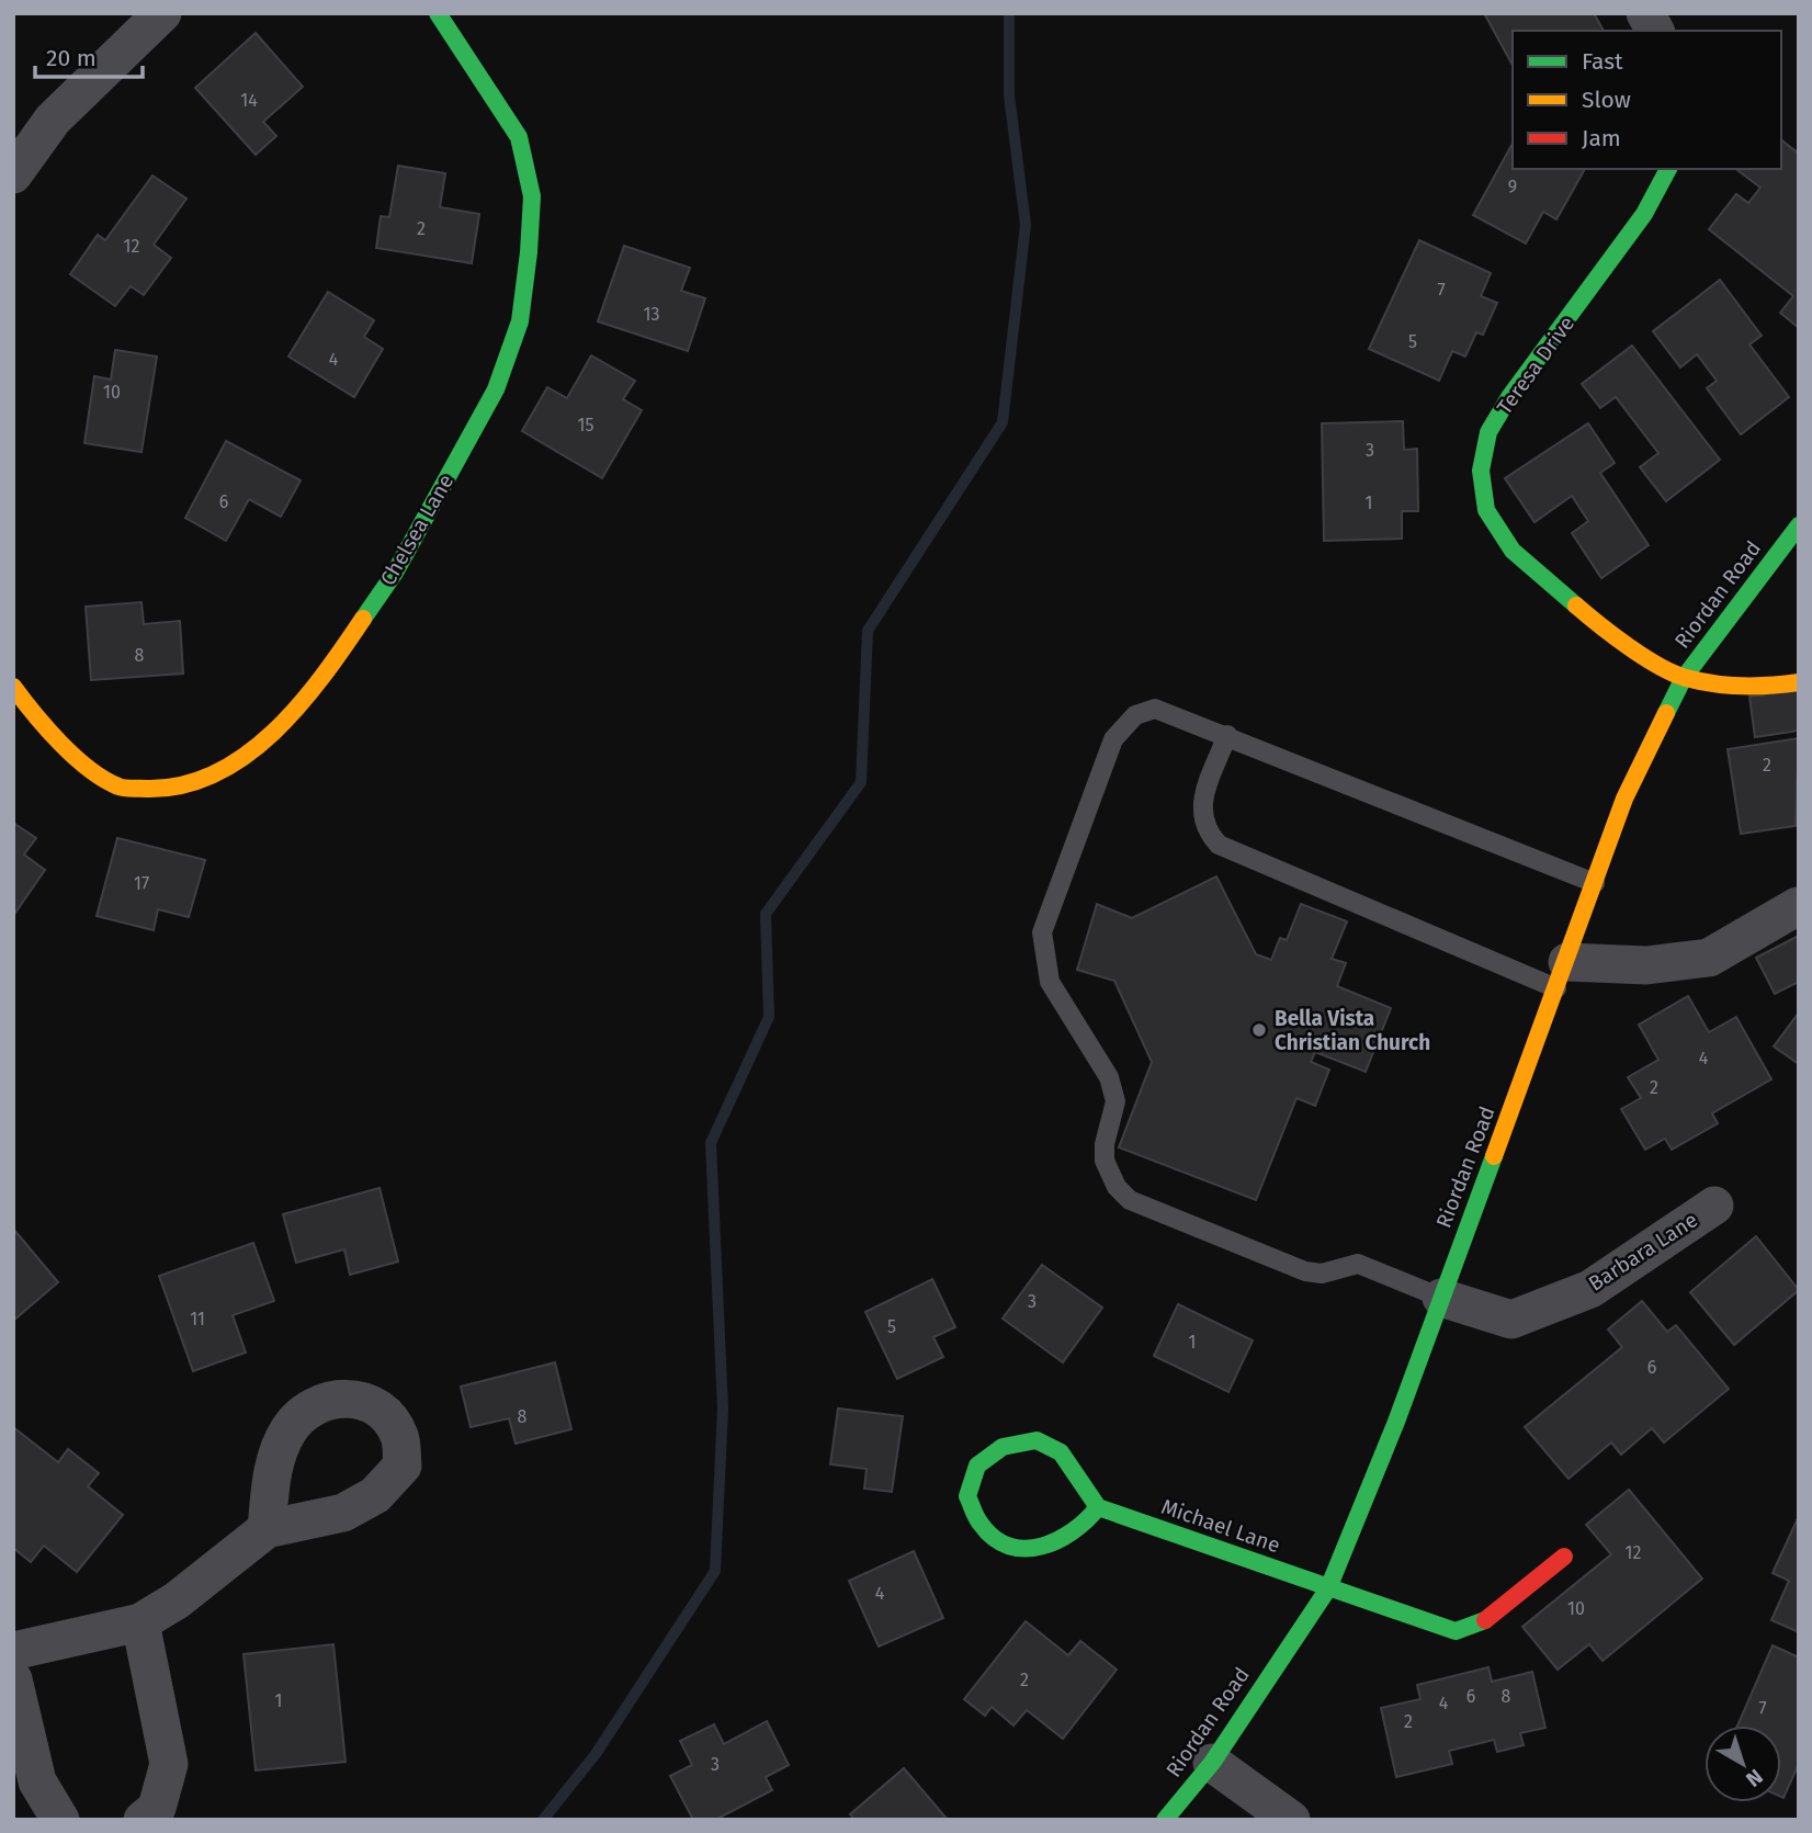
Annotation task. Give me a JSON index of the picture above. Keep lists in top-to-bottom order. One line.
{"streets":{"street":["Teresa Drive","Chelsea Lane","Riordan Road","Barbara Lane","Michael Lane"]},"crossings":[["Teresa Drive","Riordan Road"],["Riordan Road","Barbara Lane"],["Riordan Road","Michael Lane"]],"places":["Bella Vista Christian Church"],"house_numbers":["14","9","2","12","7","13","5","4","10","15","3","6","1","8","2","17","4","2","3","11","5","1","6","8","12","4","10","2","6","8","1","4","7","2","3"],"legend":["Fast","Slow","Jam"],"scale_bar":"20 m","north":"bottom right"}
